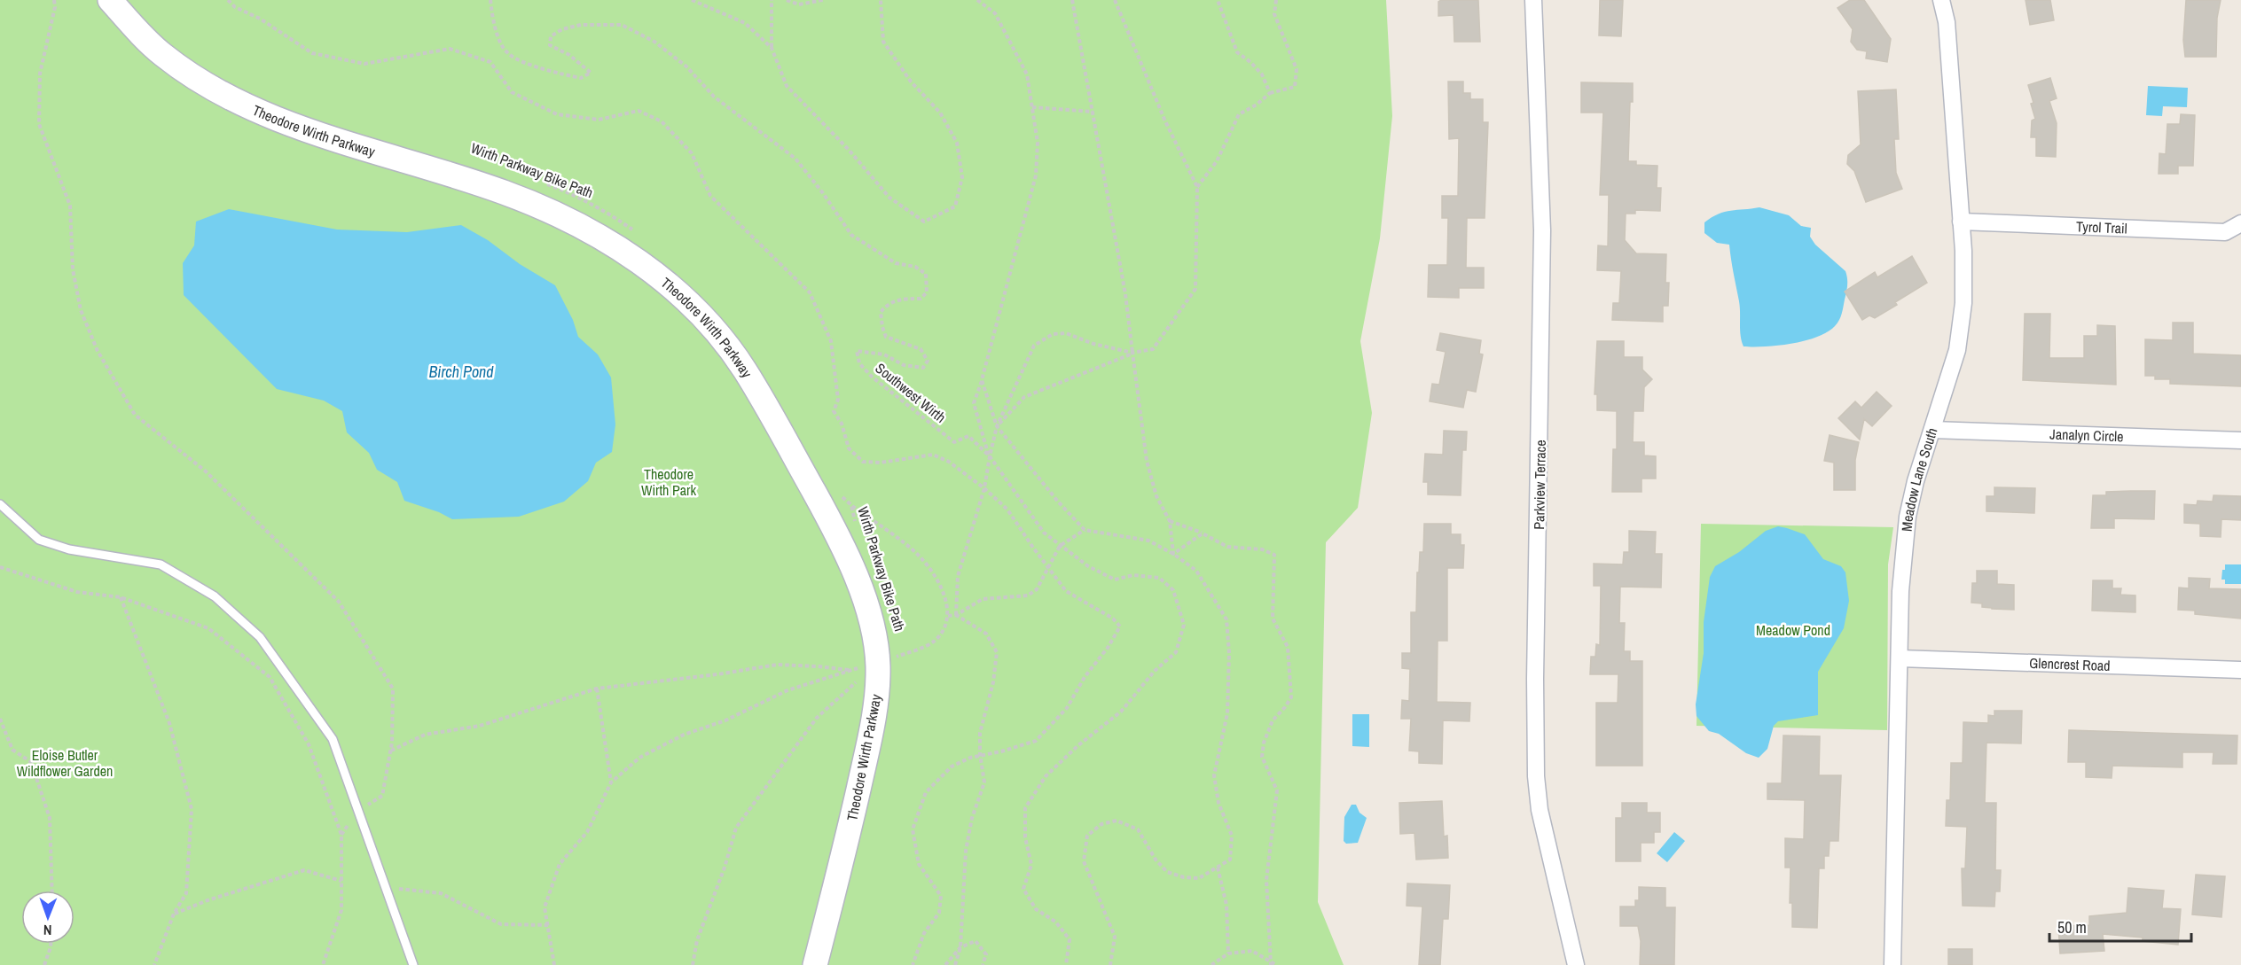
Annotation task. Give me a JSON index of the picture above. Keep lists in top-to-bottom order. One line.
{"streets":{"street":["Theodore Wirth Parkway","Tyrol Trail","Janalyn Circle","Meadow Lane South","Parkview Terrace","Glencrest Road"],"path":["Wirth Parkway Bike Path","Southwest Wirth"]},"crossings":[["Tyrol Trail","Meadow Lane South"],["Janalyn Circle","Meadow Lane South"],["Meadow Lane South","Glencrest Road"]],"water":["Birch Pond"],"parks":["Theodore Wirth Park","Meadow Pond","Eloise Butler Wildflower Garden"],"scale_bar":"50 m","north":"bottom"}
